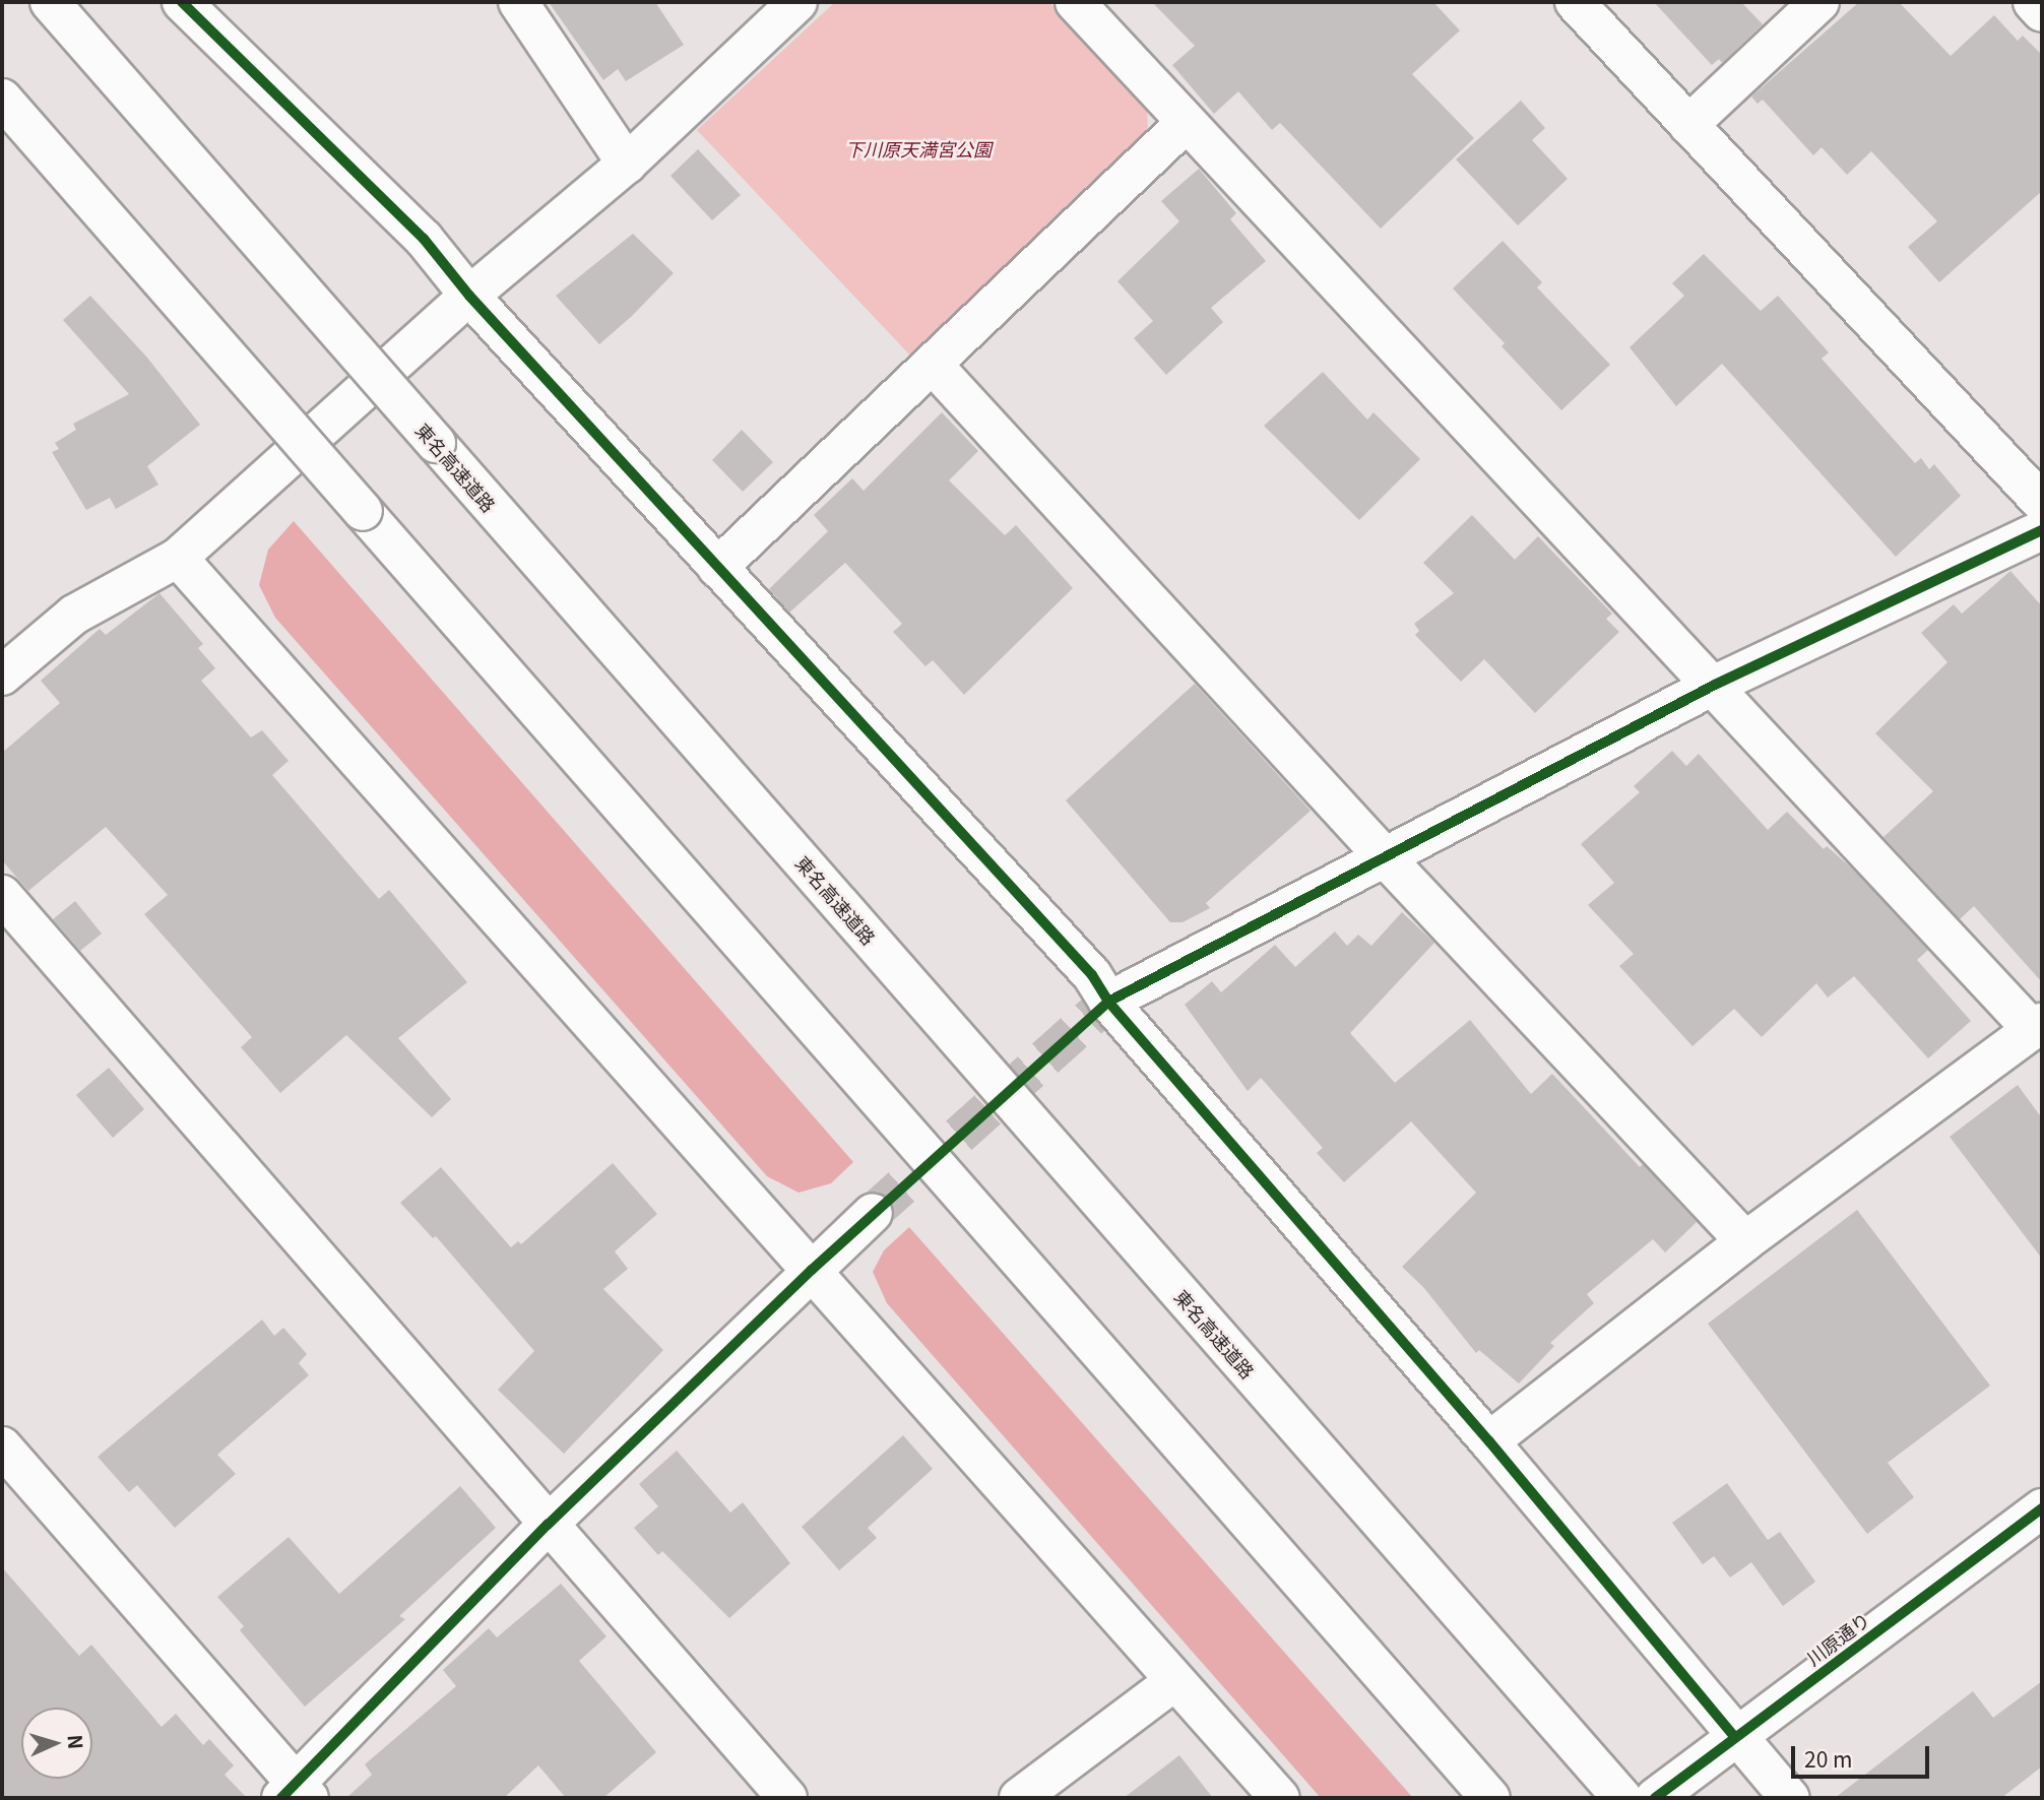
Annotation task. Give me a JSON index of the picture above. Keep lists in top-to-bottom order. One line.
{"streets":{"main road":["東名高速道路","川原通り"]},"parks":["下川原天満宮公園"],"scale_bar":"20 m","north":"right"}
